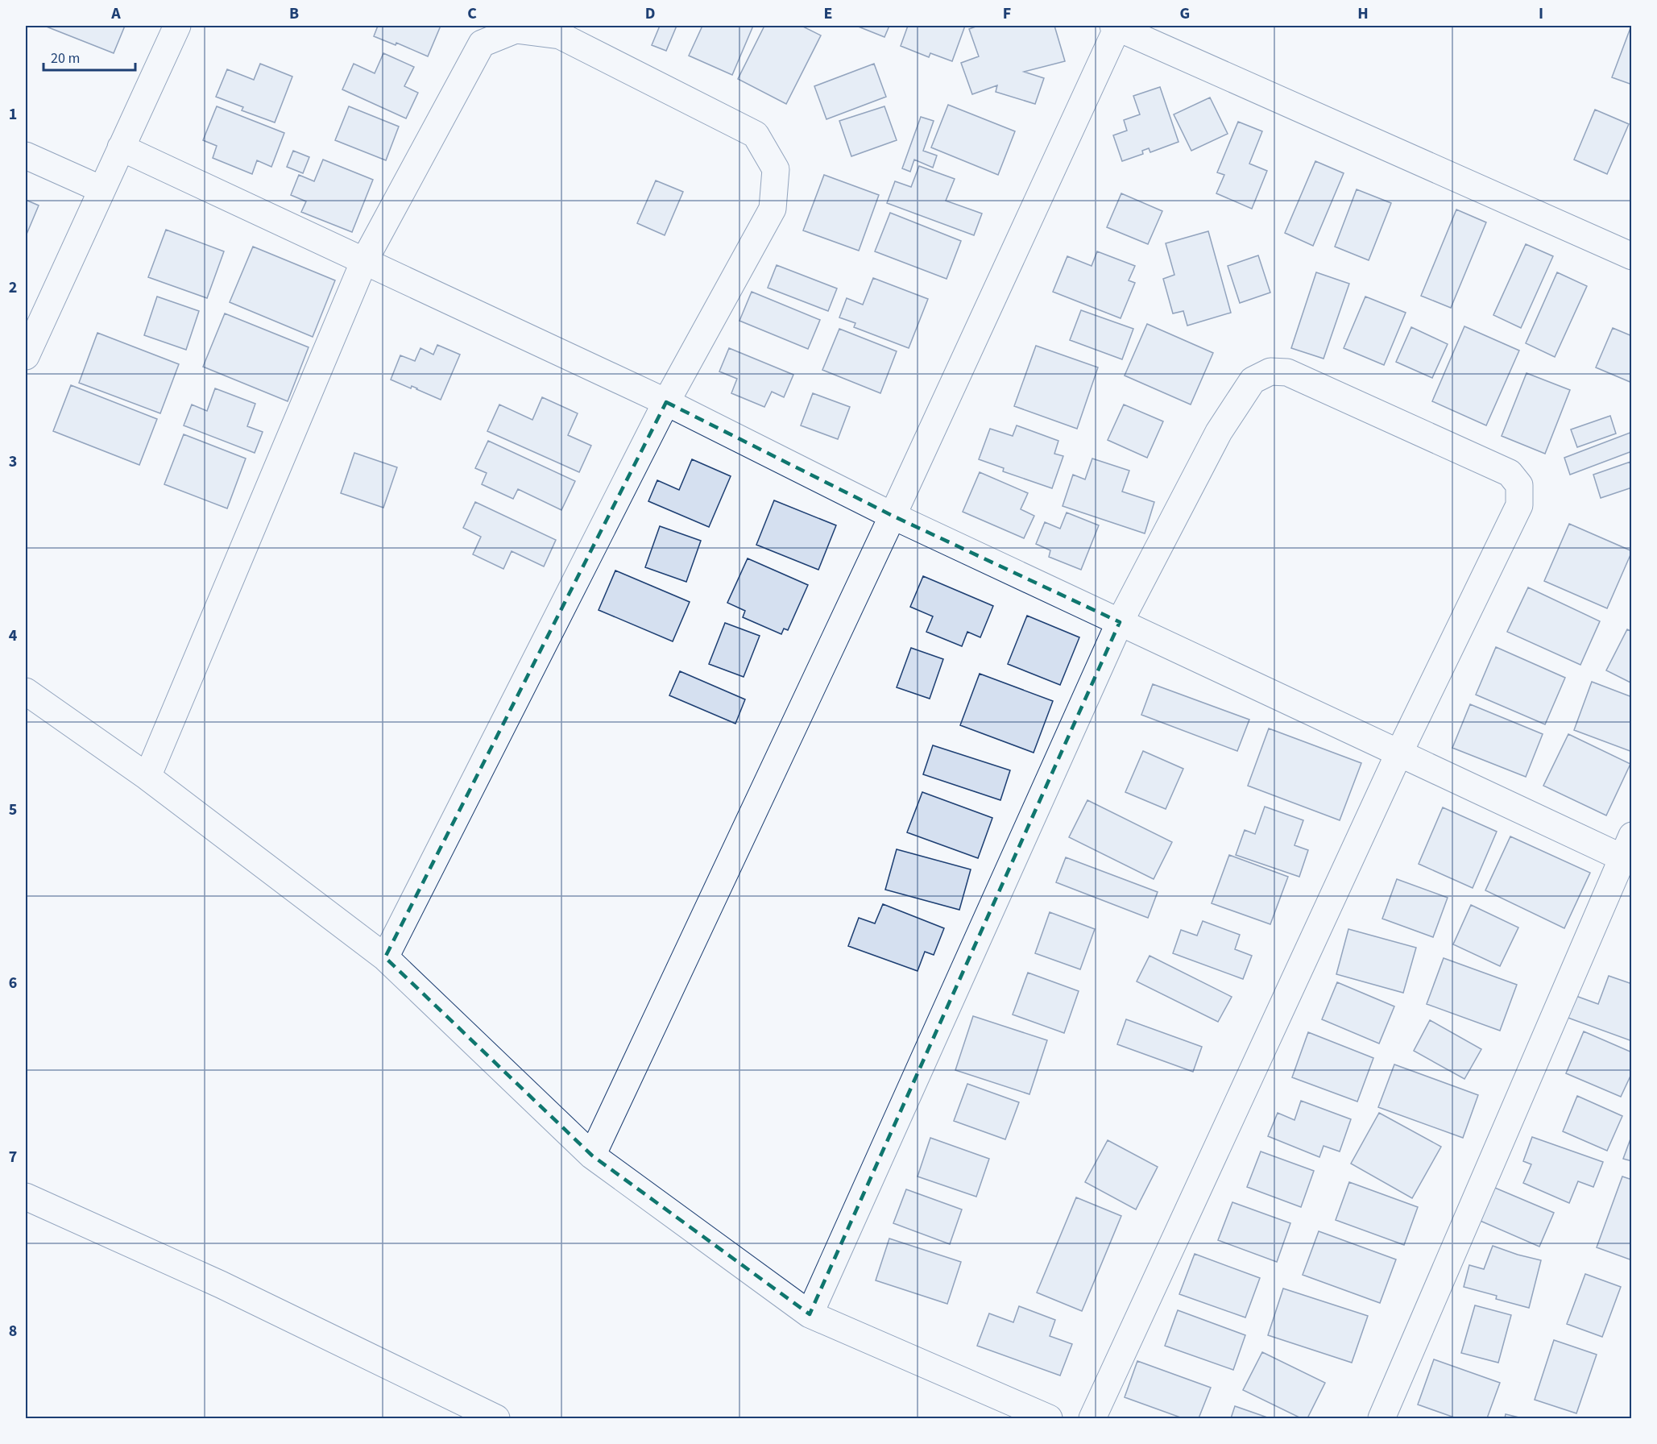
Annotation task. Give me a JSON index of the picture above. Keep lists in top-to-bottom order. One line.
{"scale_bar":"20 m","grid":{"columns":["A","B","C","D","E","F","G","H","I"],"rows":["1","2","3","4","5","6","7","8"]}}
